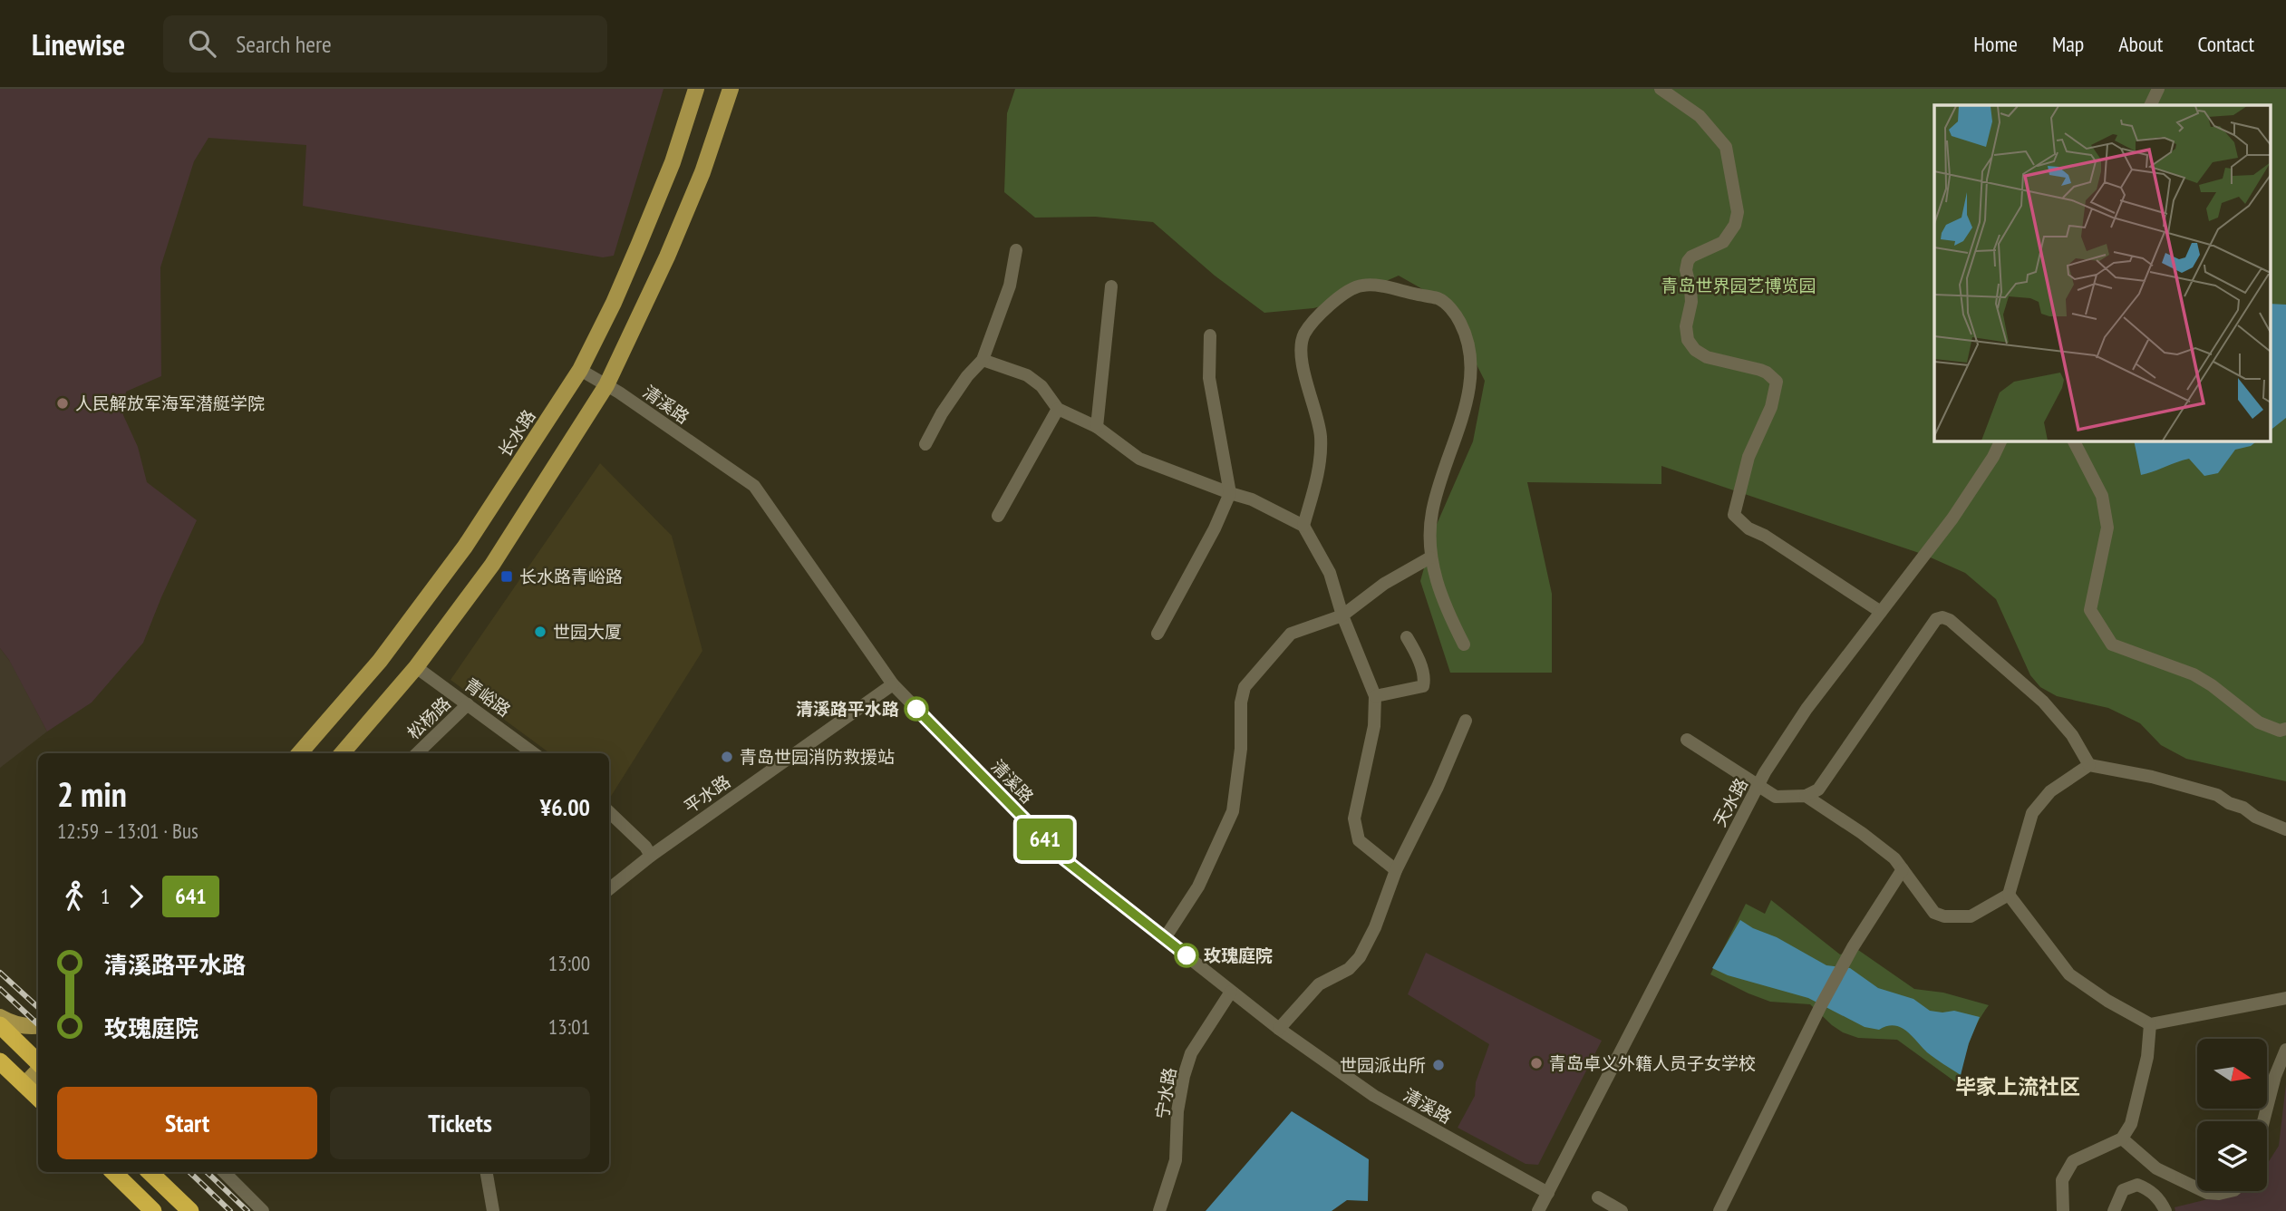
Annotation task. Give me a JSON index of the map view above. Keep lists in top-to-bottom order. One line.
{"streets":{"main road":["长水路"],"street":["清溪路","青峪路","松杨路","平水路","天水路","宁水路"]},"crossings":[["清溪路","长水路"],["清溪路","平水路"],["清溪路","天水路"],["清溪路","宁水路"],["青峪路","松杨路"]],"districts":["毕家上流社区"],"parks":["青岛世界园艺博览园"],"places":{"other":["人民解放军海军潜艇学院","世园大厦","清溪路平水路","青岛世园消防救援站","玫瑰庭院","青岛卓义外籍人员子女学校","世园派出所"],"transit":["长水路青峪路"]},"lines":["bus line 641"],"north":"right","page":{"header":"Linewise","search":"Search here","nav":["Home","Map","About","Contact"],"on_map":"641","heading":["2 min","12:59 – 13:01 · Bus","¥6.00"],"legs":["1","641"],"list":[{"name":"清溪路平水路","value":"13:00"},{"name":"玫瑰庭院","value":"13:01"}],"buttons":["Start","Tickets"]}}
